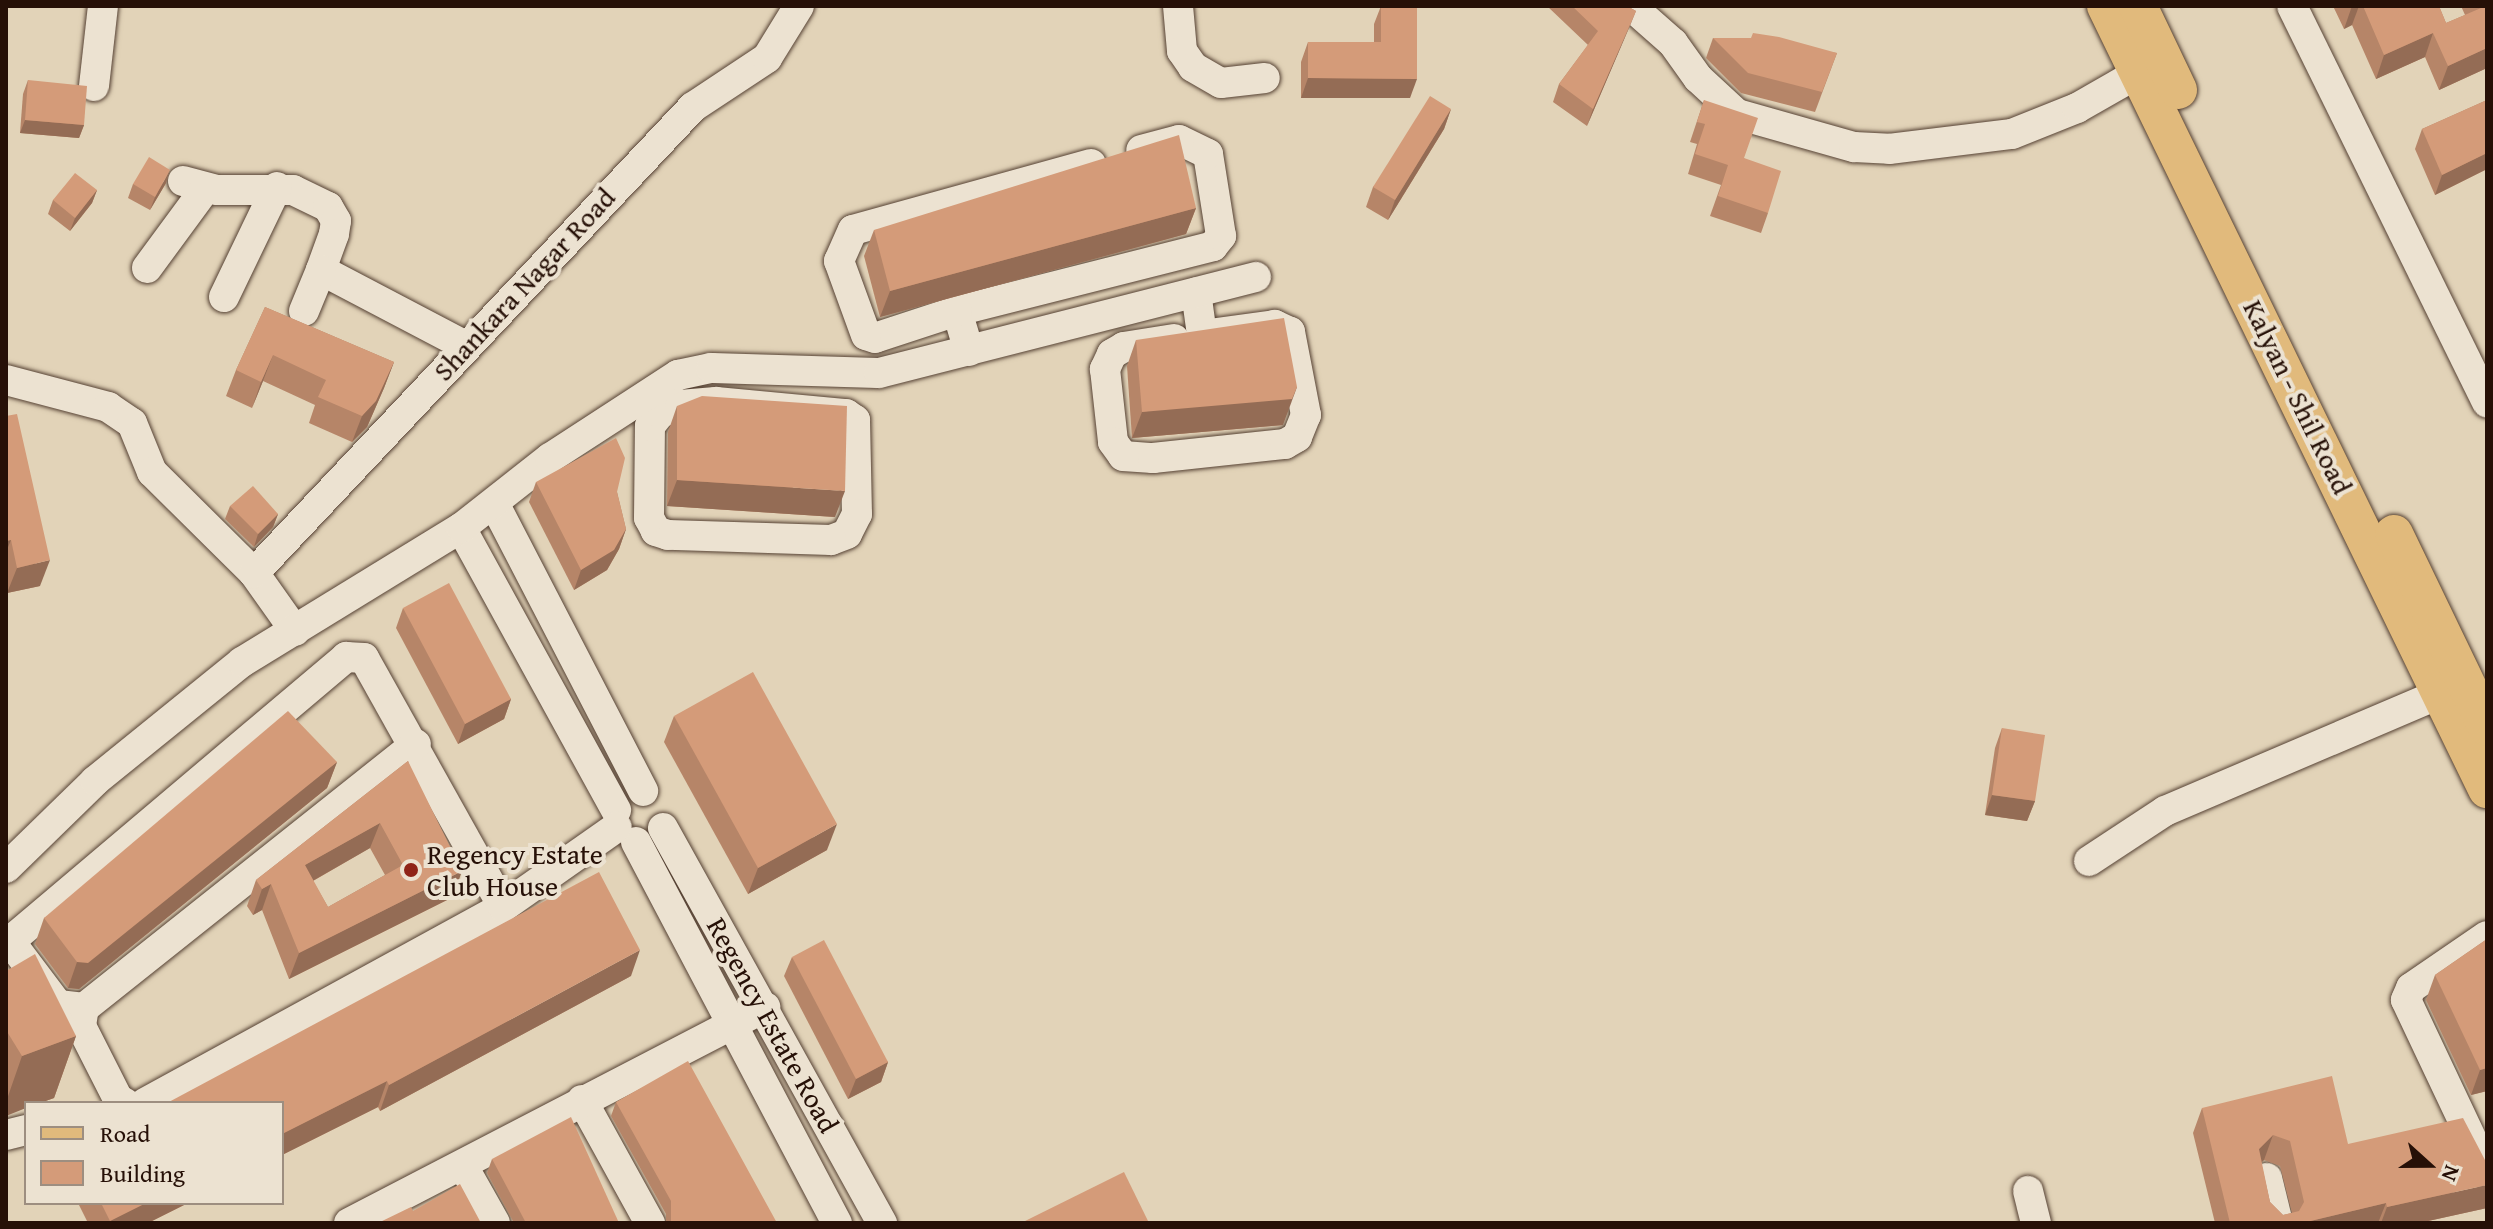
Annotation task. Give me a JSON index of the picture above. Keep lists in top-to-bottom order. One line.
{"streets":{"main road":["Kalyan - Shil Road"],"street":["Shankara Nagar Road","Regency Estate Road"]},"places":["Regency Estate Club House"],"legend":["Road","Building"],"north":"right"}
